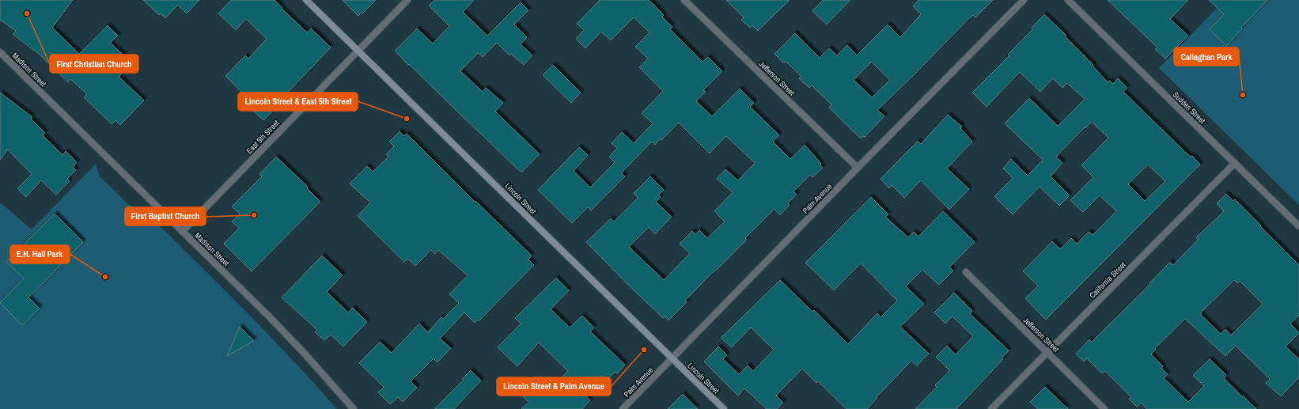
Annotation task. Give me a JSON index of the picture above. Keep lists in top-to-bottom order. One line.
{"streets":{"street":["Madison Street","Jefferson Street","Sudden Street","East 5th Street","Lincoln Street","Palm Avenue","California Street"]},"crossings":[["Madison Street","East 5th Street"],["Jefferson Street","Palm Avenue"],["Jefferson Street","California Street"],["Sudden Street","California Street"],["East 5th Street","Lincoln Street"],["Lincoln Street","Palm Avenue"]],"places":["First Christian Church","Callaghan Park","Lincoln Street & East 5th Street","First Baptist Church","E.H. Hall Park","Lincoln Street & Palm Avenue"]}
